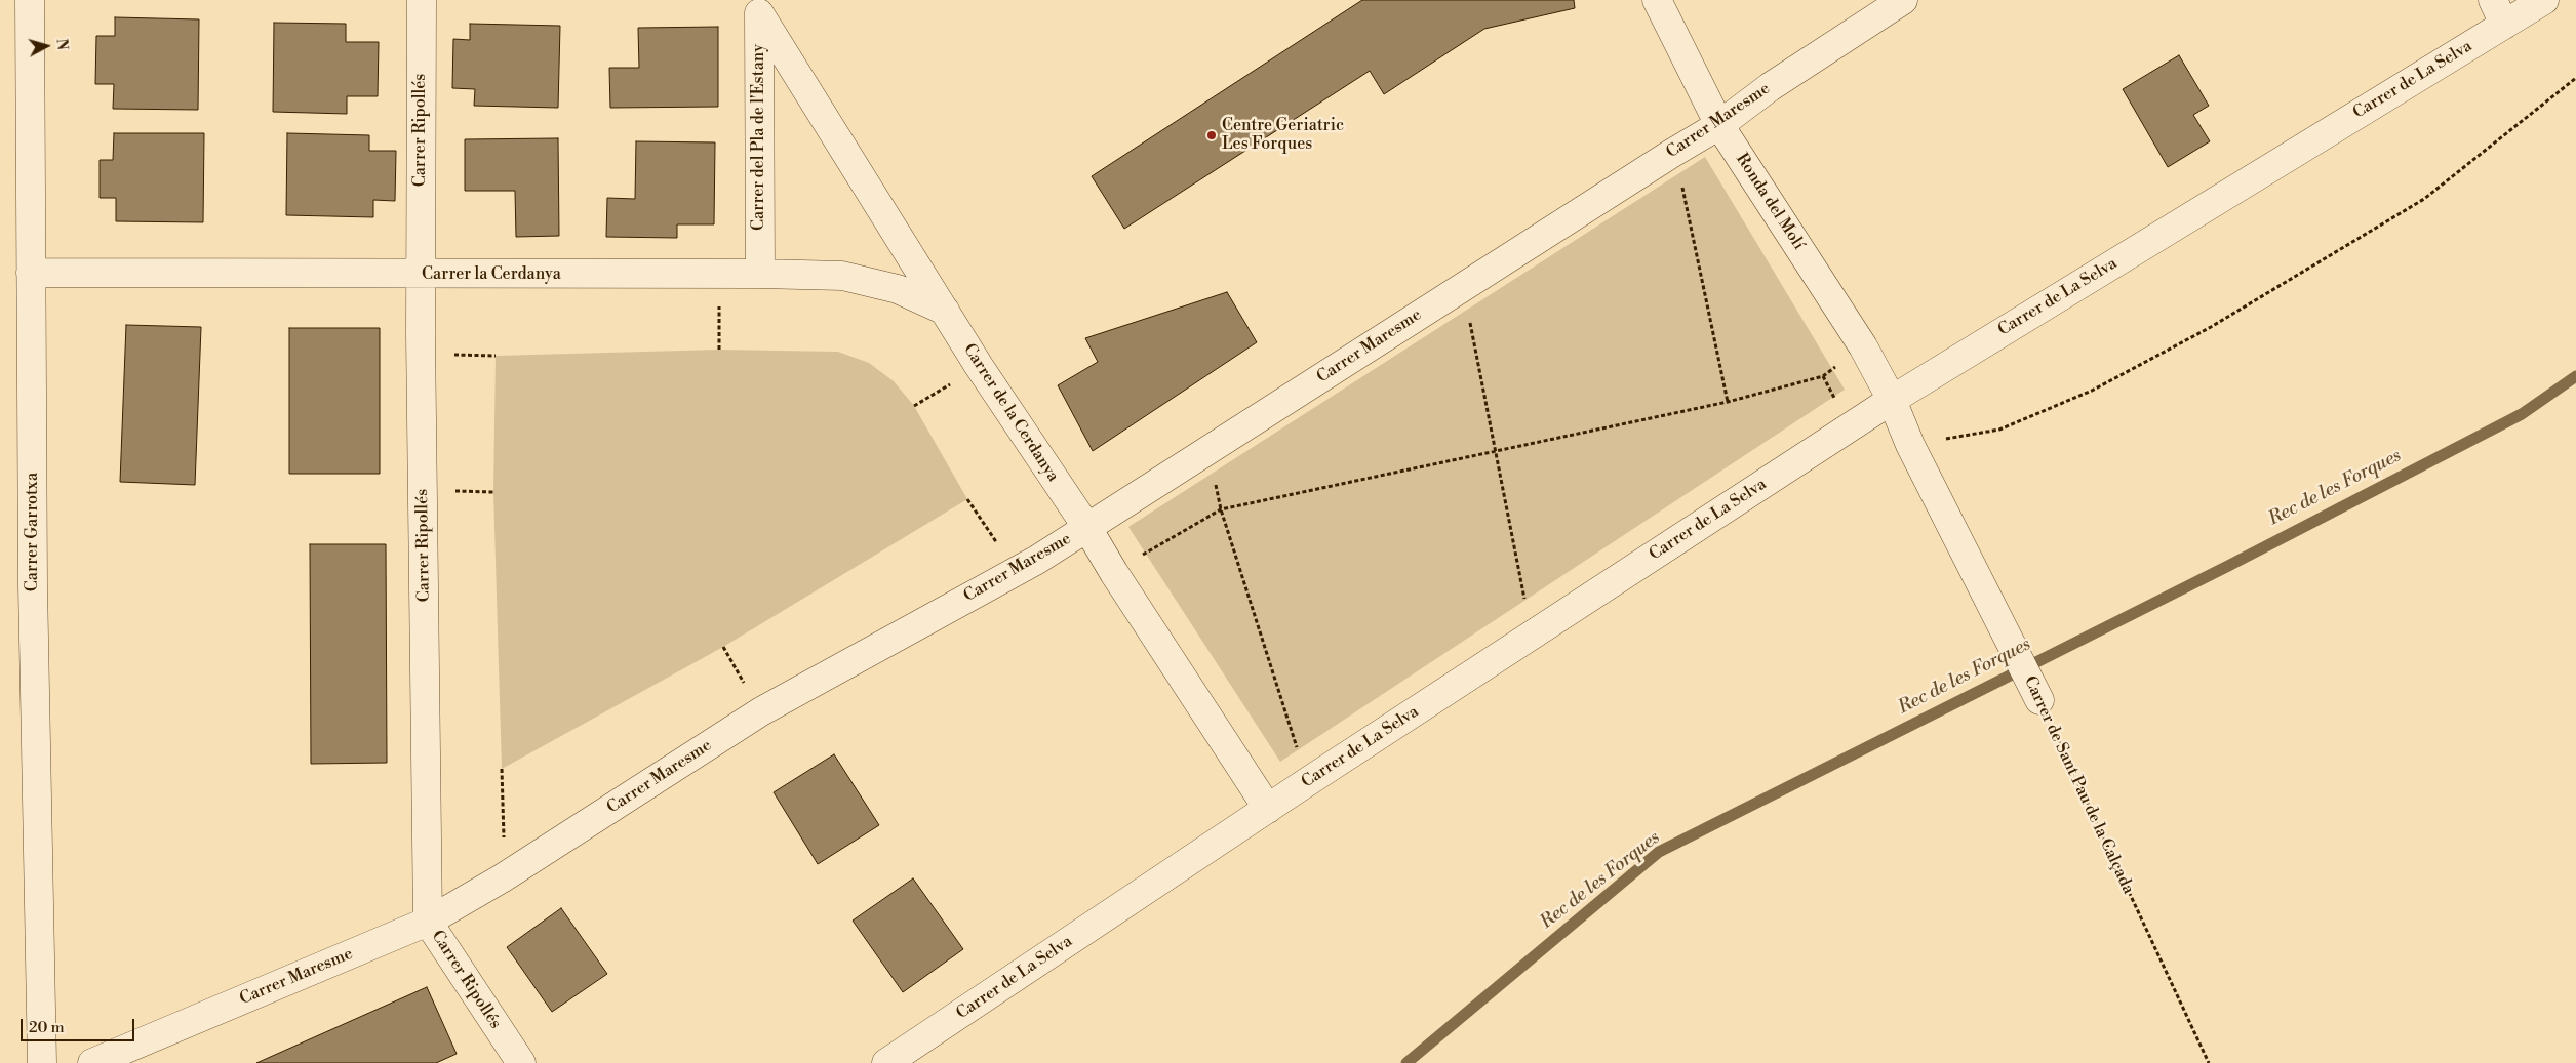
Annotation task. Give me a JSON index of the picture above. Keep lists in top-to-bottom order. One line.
{"streets":{"street":["Carrer de La Selva","Carrer Maresme","Carrer Ripollés","Carrer del Pla de l'Estany","Ronda del Molí","Carrer la Cerdanya","Carrer de la Cerdanya","Carrer Garrotxa","Carrer de Sant Pau de la Calçada"]},"crossings":[["Carrer de La Selva","Ronda del Molí"],["Carrer de La Selva","Carrer de la Cerdanya"],["Carrer de La Selva","Carrer de Sant Pau de la Calçada"],["Carrer Maresme","Carrer Ripollés"],["Carrer Maresme","Ronda del Molí"],["Carrer Maresme","Carrer de la Cerdanya"],["Carrer Ripollés","Carrer la Cerdanya"],["Carrer del Pla de l'Estany","Carrer la Cerdanya"],["Carrer del Pla de l'Estany","Carrer de la Cerdanya"],["Ronda del Molí","Carrer de Sant Pau de la Calçada"],["Carrer la Cerdanya","Carrer de la Cerdanya"],["Carrer la Cerdanya","Carrer Garrotxa"]],"water":["Rec de les Forques"],"places":["Centre Geriatric Les Forques"],"scale_bar":"20 m","north":"right"}
